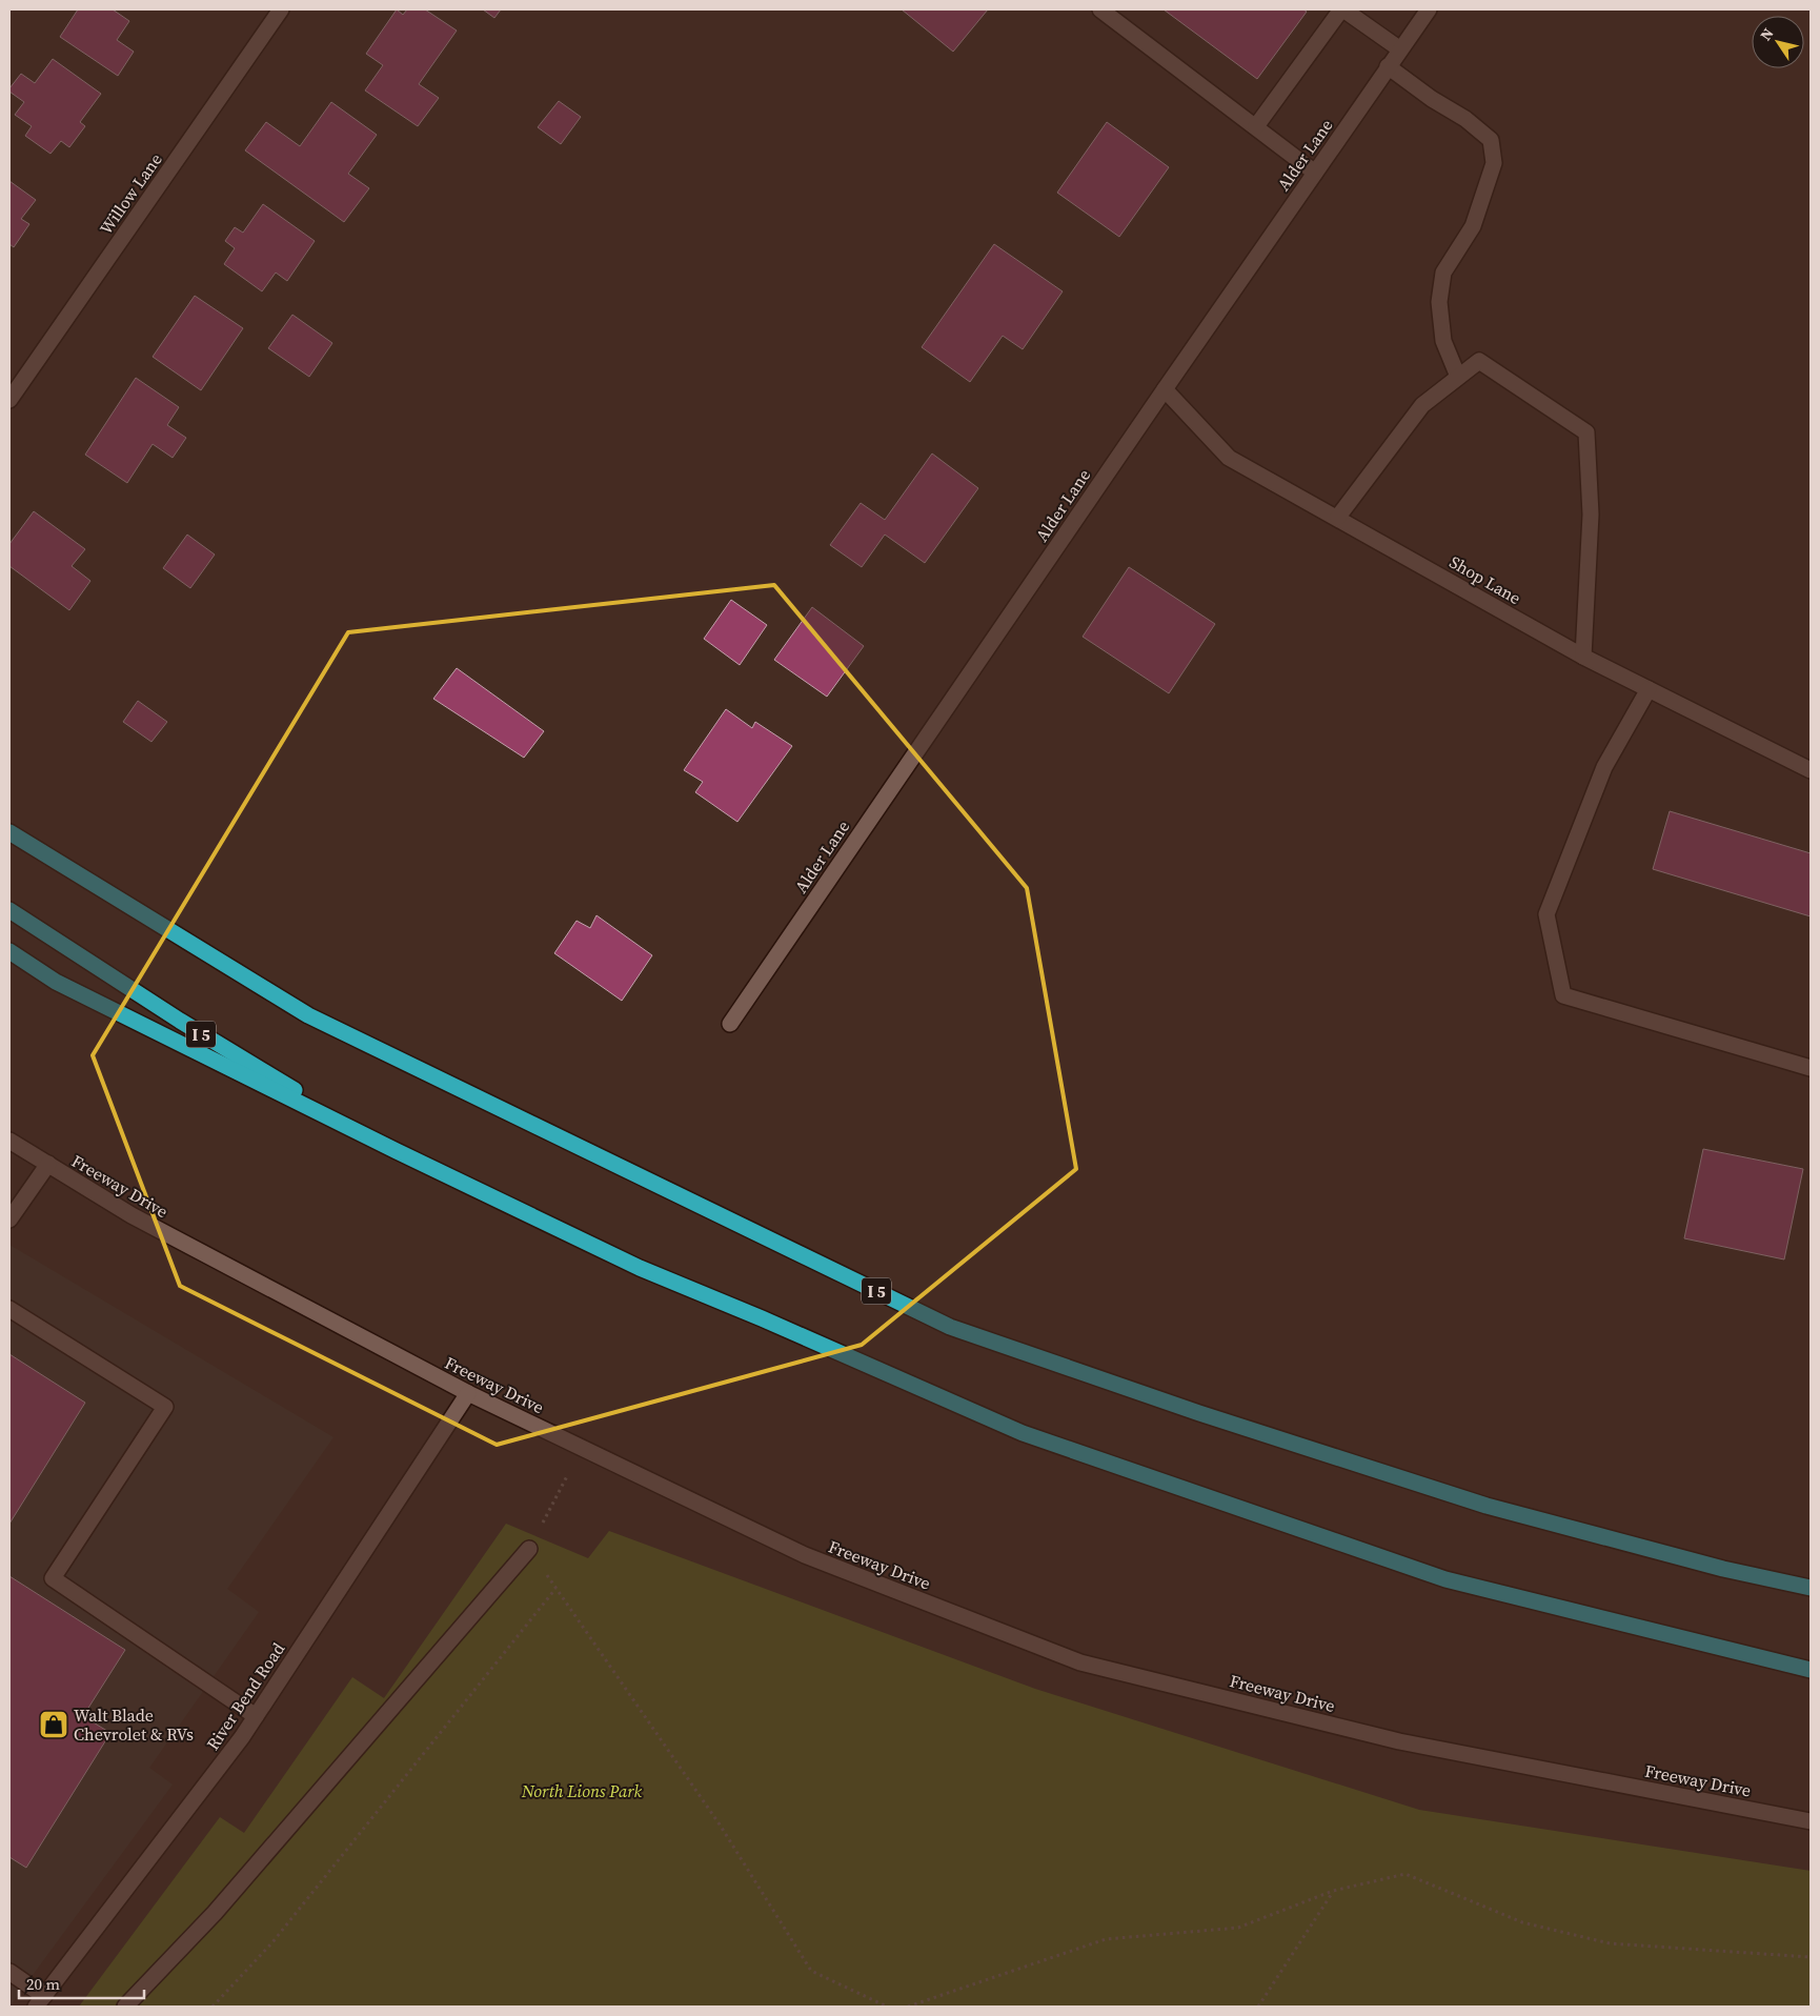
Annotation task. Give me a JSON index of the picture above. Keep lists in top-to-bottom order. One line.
{"streets":{"highway":["I 5"],"street":["Alder Lane","Willow Lane","Shop Lane","Freeway Drive","River Bend Road"]},"crossings":[["Alder Lane","Shop Lane"],["Freeway Drive","River Bend Road"]],"parks":["North Lions Park"],"places":{"shop":["Walt Blade Chevrolet & RVs"]},"scale_bar":"20 m","north":"top left"}
